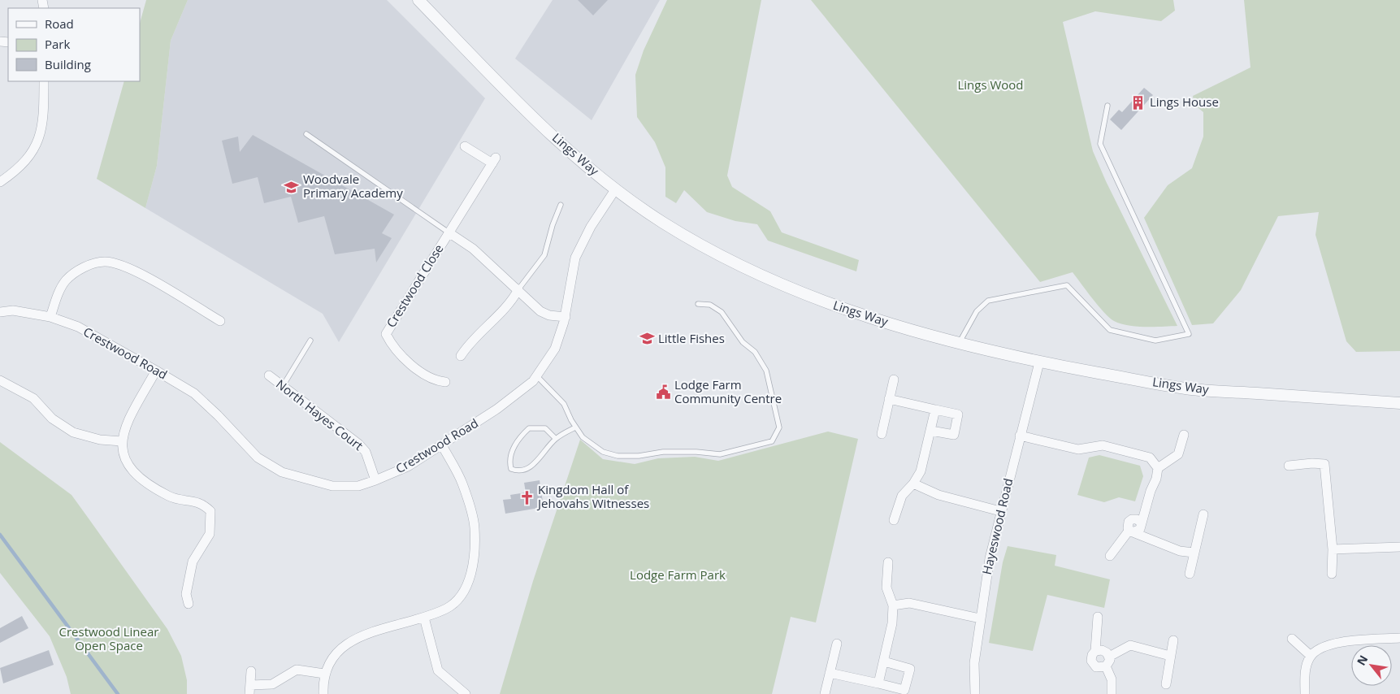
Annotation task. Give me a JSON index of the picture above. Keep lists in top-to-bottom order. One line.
{"streets":{"street":["Lings Way","Crestwood Close","Crestwood Road","North Hayes Court","Hayeswood Road"]},"crossings":[["Lings Way","Crestwood Road"],["Lings Way","Hayeswood Road"],["Crestwood Close","Crestwood Road"],["Crestwood Road","North Hayes Court"]],"parks":["Lings Wood","Lodge Farm Park","Crestwood Linear Open Space"],"places":{"building":["Lings House"],"school or university":["Woodvale Primary Academy","Little Fishes"],"public building":["Lodge Farm Community Centre"],"church":["Kingdom Hall of Jehovahs Witnesses"]},"legend":["Road","Park","Building"],"north":"top left"}
